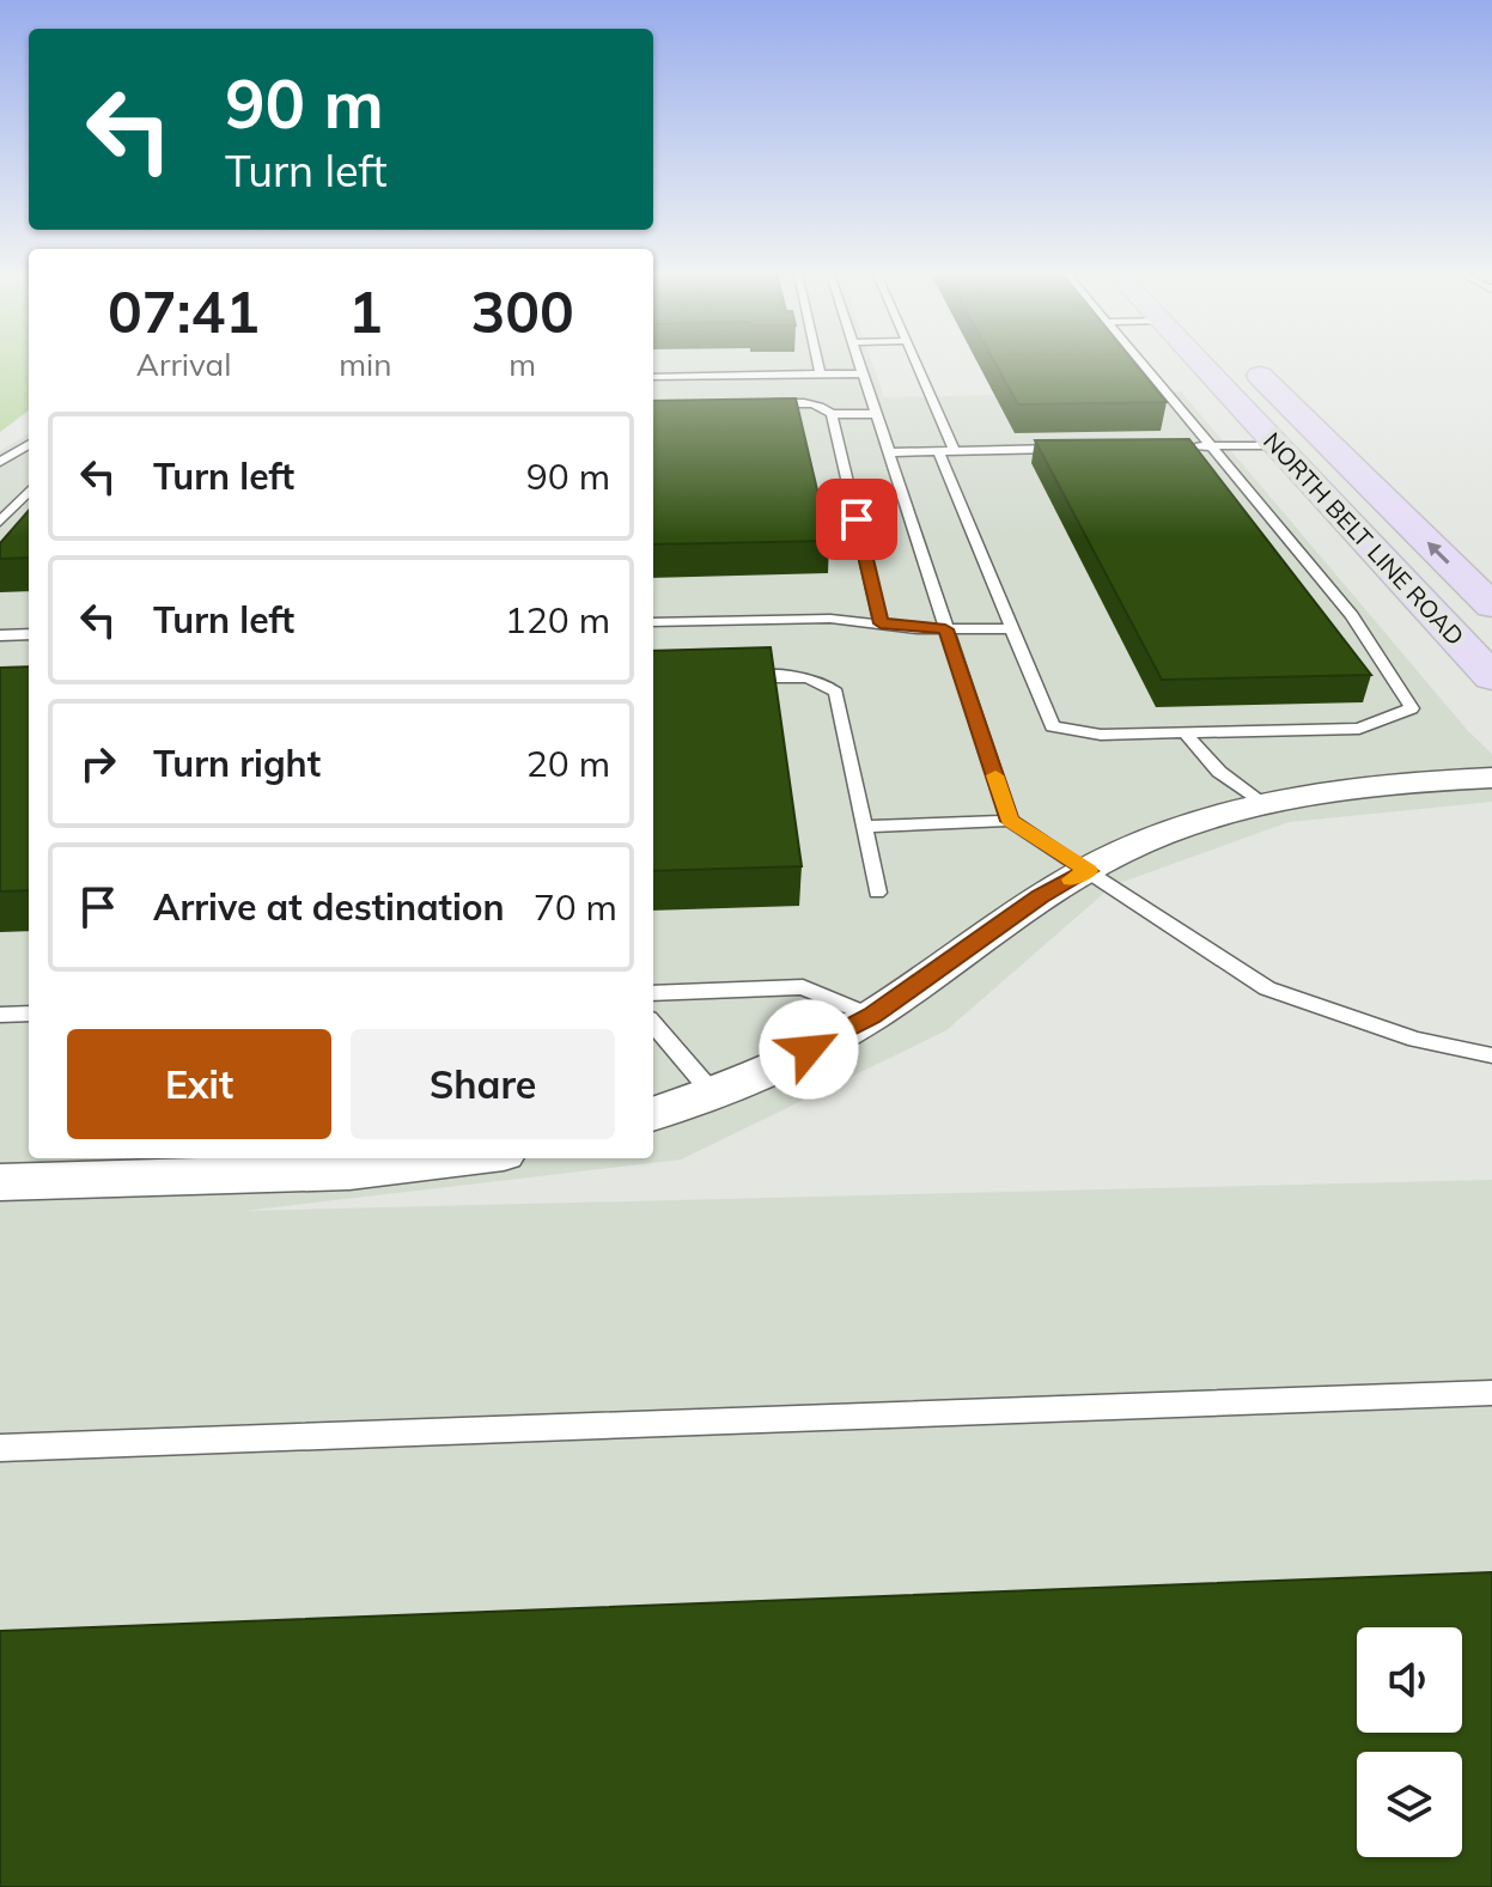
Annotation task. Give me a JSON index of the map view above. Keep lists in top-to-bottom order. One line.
{"streets":{"main road":["NORTH BELT LINE ROAD"]},"page":{"turn":["90 m","Turn left"],"eta":["07:41","Arrival","1","min","300","m"],"list":[{"name":"Turn left","value":"90 m"},{"name":"Turn left","value":"120 m"},{"name":"Turn right","value":"20 m"},{"name":"Arrive at destination","value":"70 m"}],"buttons":["Exit","Share"]}}
